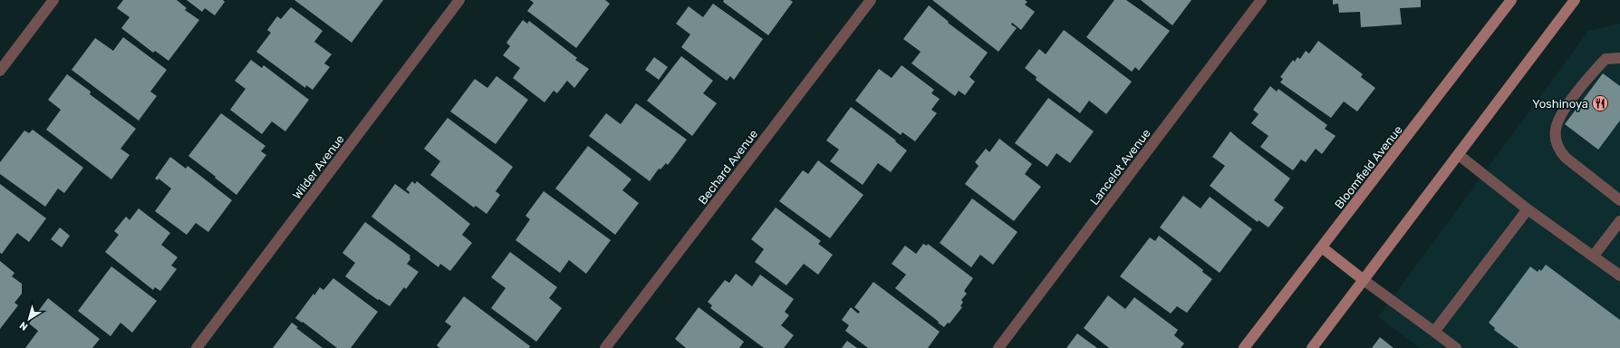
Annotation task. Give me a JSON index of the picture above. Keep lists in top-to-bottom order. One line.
{"streets":{"main road":["Bloomfield Avenue"],"street":["Wilder Avenue","Bechard Avenue","Lancelot Avenue"]},"places":{"restaurant":["Yoshinoya"]},"north":"bottom left"}
